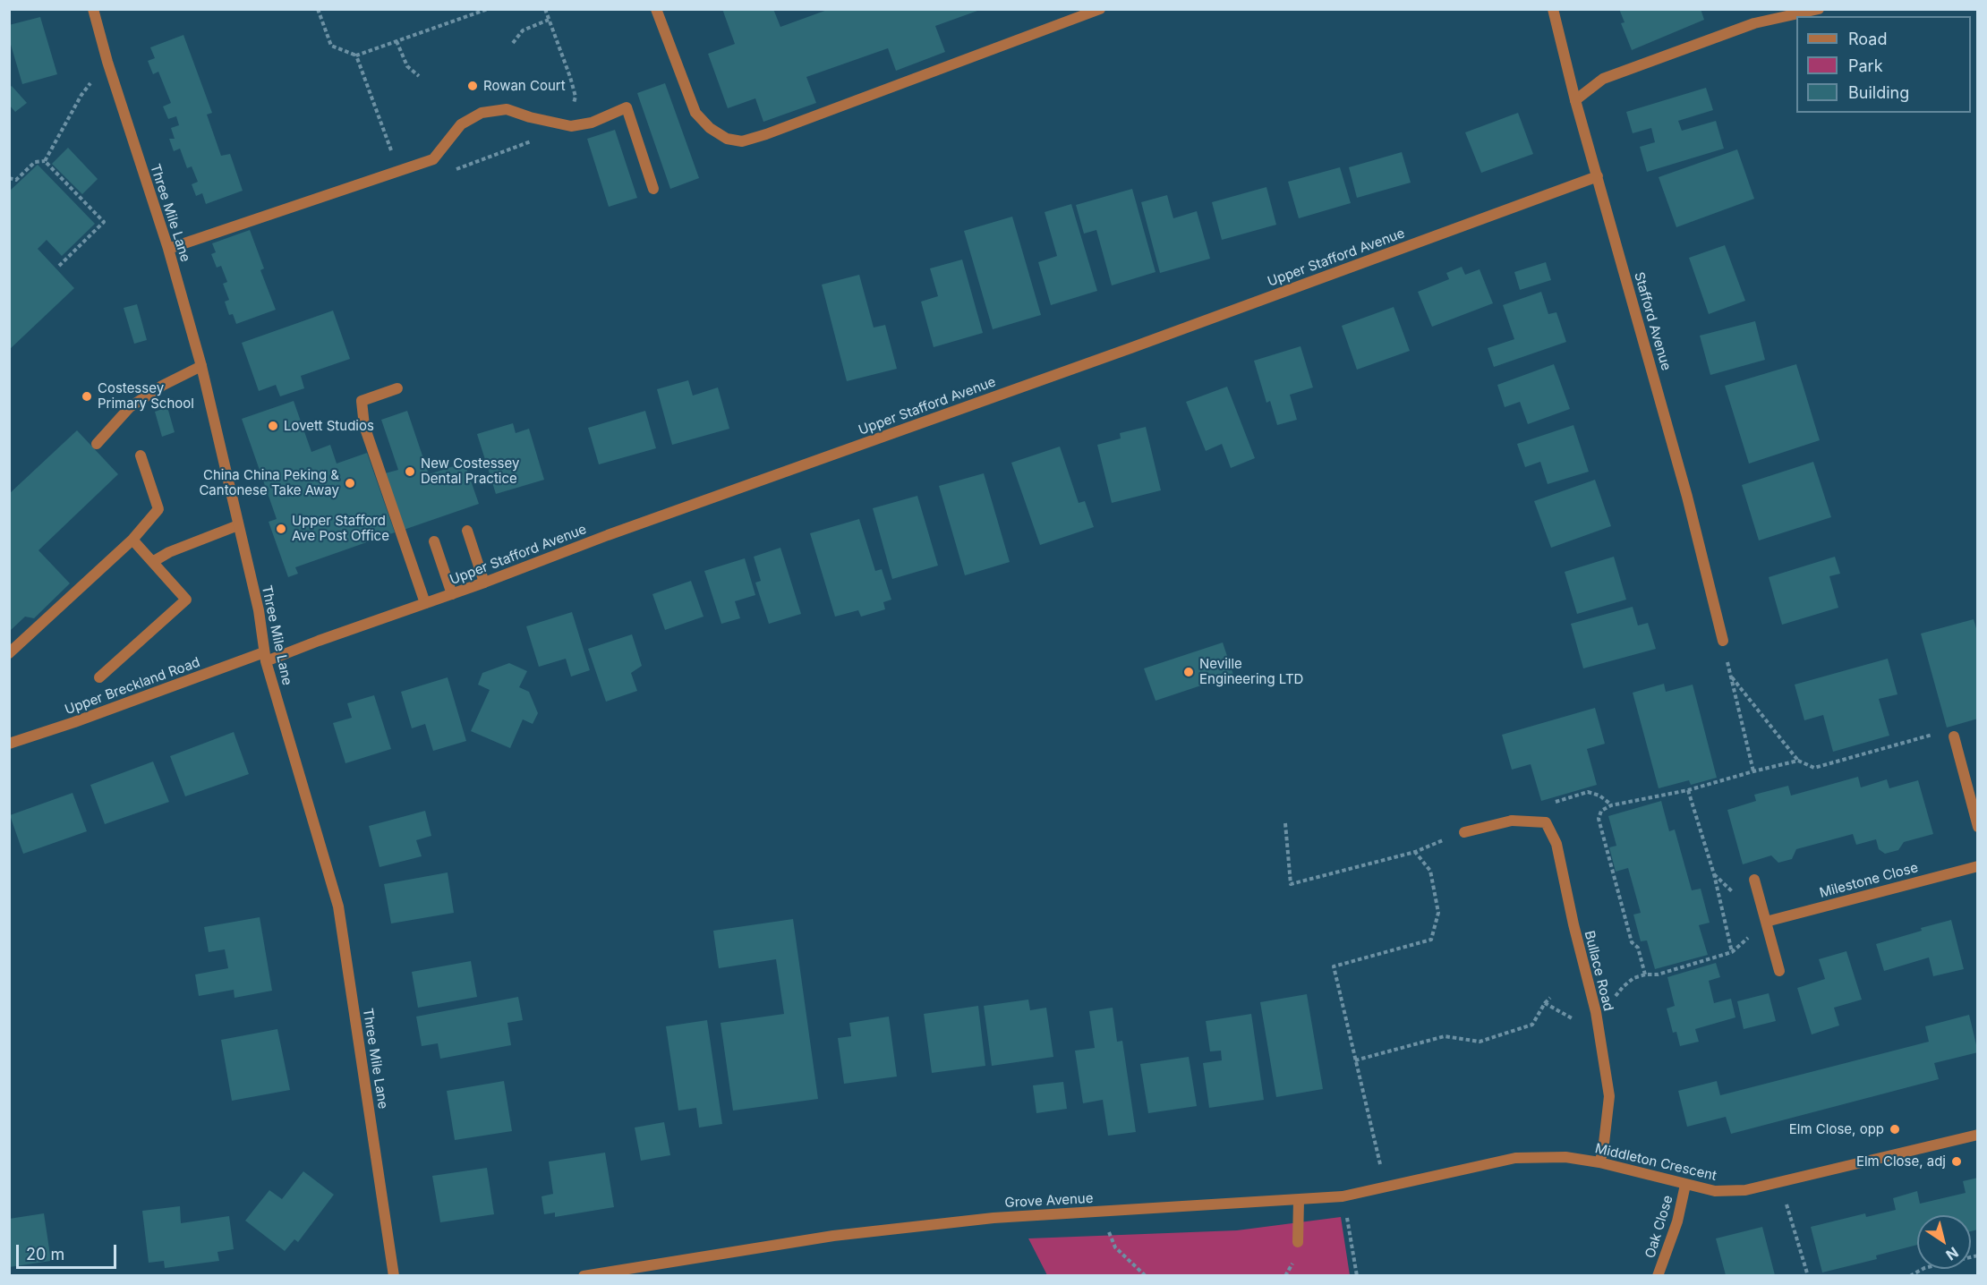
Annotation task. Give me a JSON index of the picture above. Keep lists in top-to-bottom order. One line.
{"streets":{"street":["Three Mile Lane","Upper Stafford Avenue","Stafford Avenue","Upper Breckland Road","Milestone Close","Bullace Road","Middleton Crescent","Grove Avenue","Oak Close"]},"crossings":[["Three Mile Lane","Upper Stafford Avenue"],["Three Mile Lane","Upper Breckland Road"],["Upper Stafford Avenue","Stafford Avenue"],["Upper Stafford Avenue","Upper Breckland Road"],["Bullace Road","Middleton Crescent"],["Middleton Crescent","Grove Avenue"],["Middleton Crescent","Oak Close"]],"places":["Rowan Court","Costessey Primary School","Lovett Studios","New Costessey Dental Practice","China China Peking & Cantonese Take Away","Upper Stafford Ave Post Office","Neville Engineering LTD","Elm Close, opp","Elm Close, adj"],"legend":["Road","Park","Building"],"scale_bar":"20 m","north":"bottom right"}
